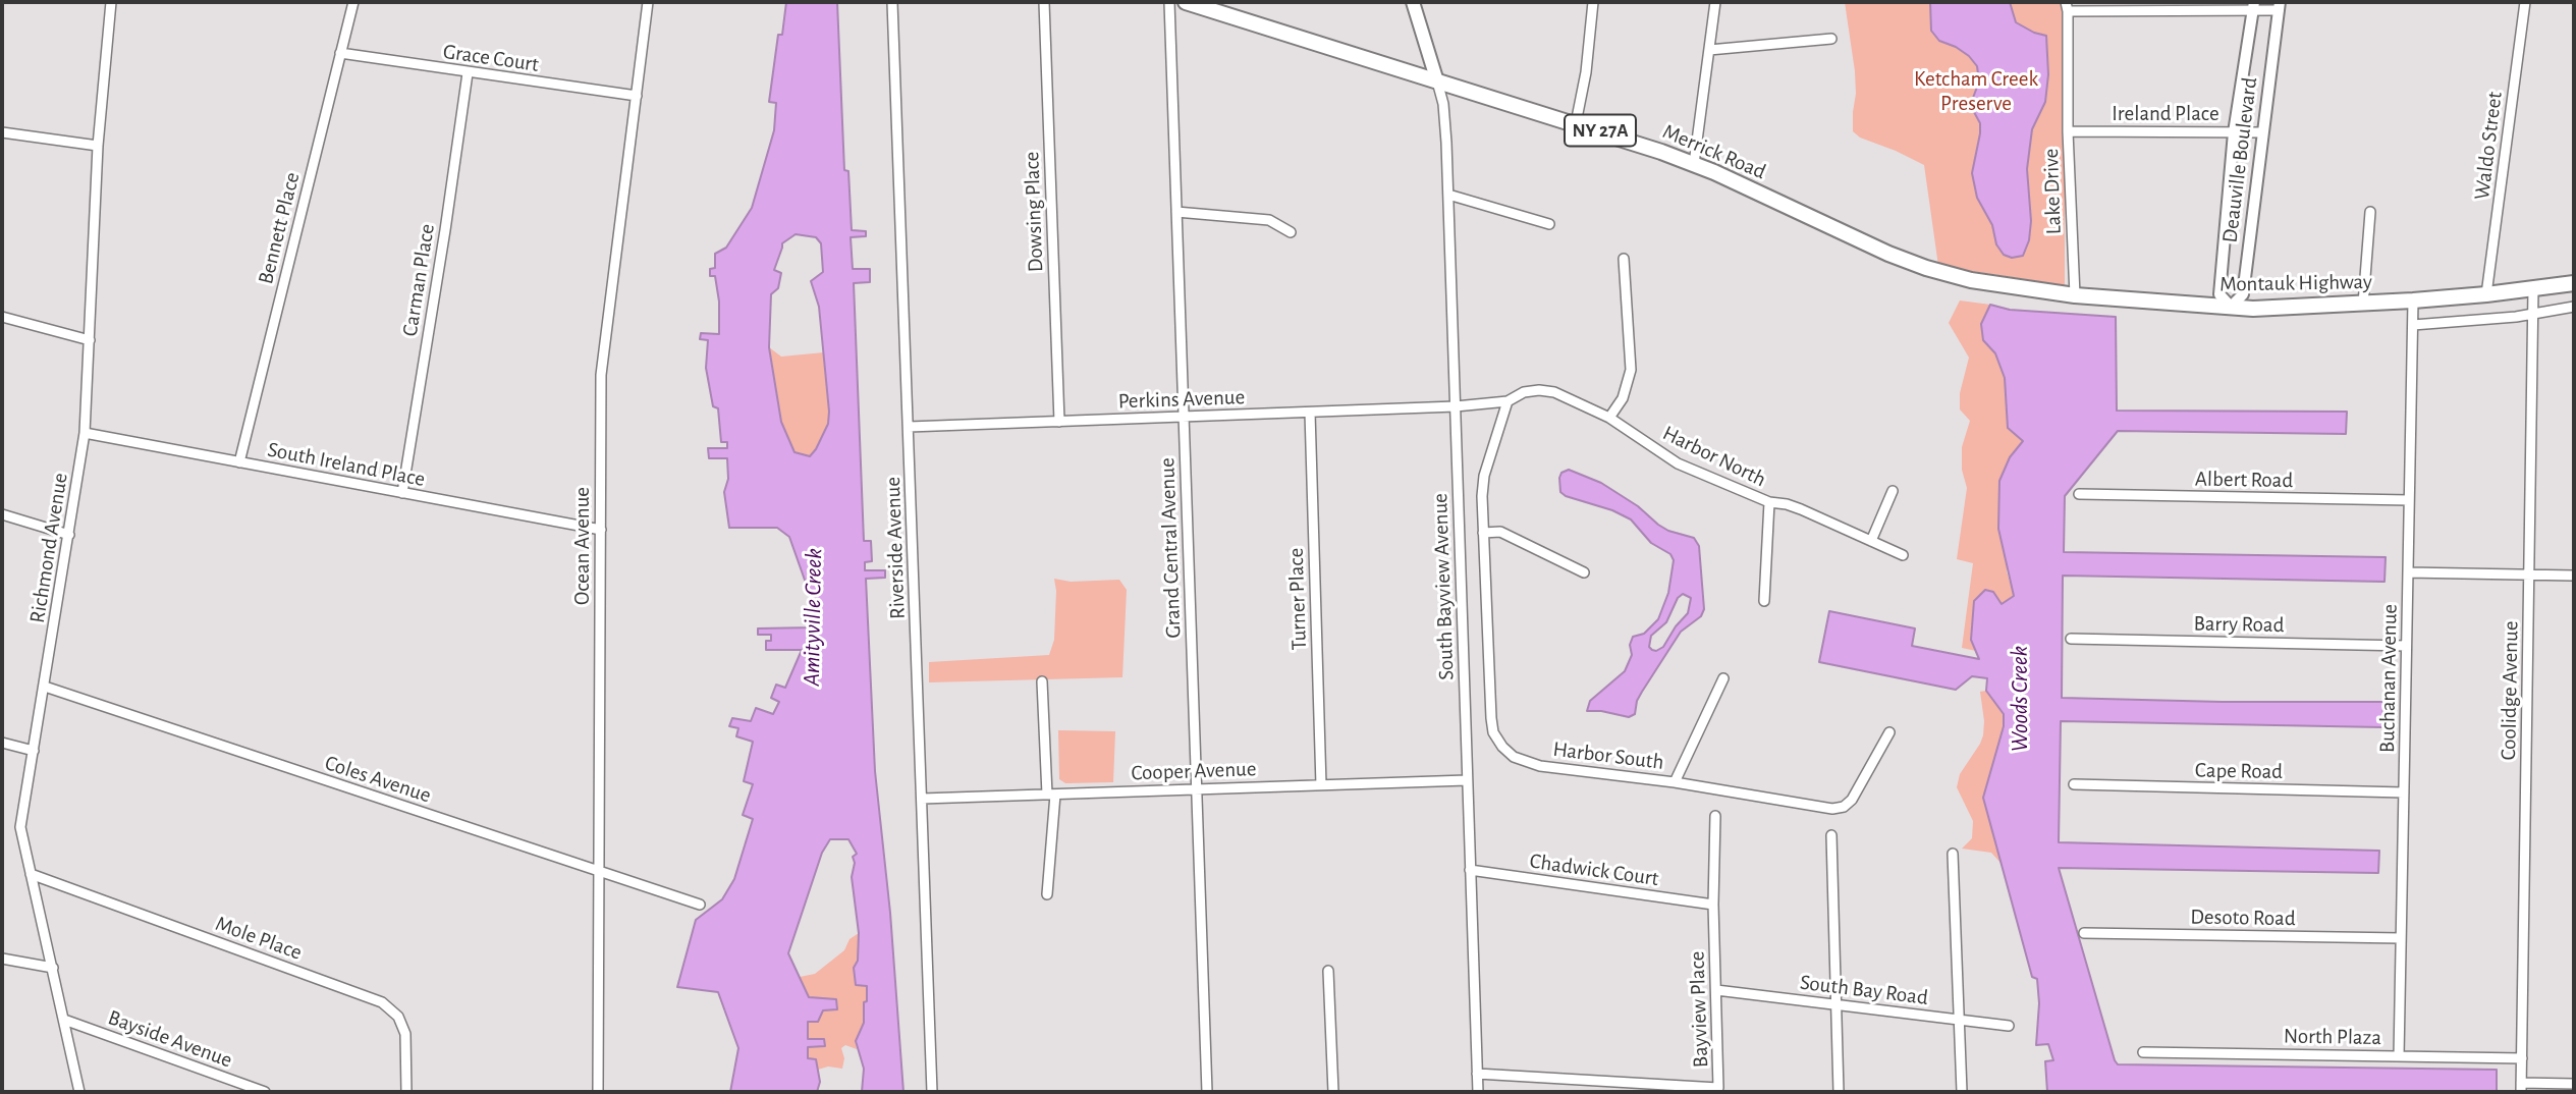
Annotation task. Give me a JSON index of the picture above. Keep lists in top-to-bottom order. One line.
{"streets":{"main road":["NY 27A","Merrick Road","Montauk Highway"],"street":["Grace Court","Ireland Place","Waldo Street","Deauville Boulevard","Lake Drive","Dowsing Place","Bennett Place","Carman Place","Perkins Avenue","Harbor North","South Ireland Place","Albert Road","Ocean Avenue","Richmond Avenue","Riverside Avenue","Grand Central Avenue","South Bayview Avenue","Turner Place","Barry Road","Buchanan Avenue","Coolidge Avenue","Harbor South","Cooper Avenue","Cape Road","Coles Avenue","Chadwick Court","Desoto Road","Mole Place","South Bay Road","Bayview Place","North Plaza","Bayside Avenue"]},"crossings":[["Grace Court","Bennett Place"],["Grace Court","Carman Place"],["Grace Court","Ocean Avenue"],["Ireland Place","Deauville Boulevard"],["Ireland Place","Lake Drive"],["Waldo Street","Montauk Highway"],["Merrick Road","Montauk Highway"],["Merrick Road","South Bayview Avenue"],["Deauville Boulevard","Montauk Highway"],["Lake Drive","Montauk Highway"],["Dowsing Place","Perkins Avenue"],["Bennett Place","South Ireland Place"],["Carman Place","South Ireland Place"],["Montauk Highway","Buchanan Avenue"],["Montauk Highway","Coolidge Avenue"],["Perkins Avenue","Harbor North"],["Perkins Avenue","Riverside Avenue"],["Perkins Avenue","Grand Central Avenue"],["Perkins Avenue","South Bayview Avenue"],["Perkins Avenue","Turner Place"],["Harbor North","South Bayview Avenue"],["Harbor North","Harbor South"],["South Ireland Place","Ocean Avenue"],["South Ireland Place","Richmond Avenue"],["Albert Road","Buchanan Avenue"],["Ocean Avenue","Coles Avenue"],["Richmond Avenue","Coles Avenue"],["Richmond Avenue","Mole Place"],["Richmond Avenue","Bayside Avenue"],["Riverside Avenue","Cooper Avenue"],["Grand Central Avenue","Cooper Avenue"],["South Bayview Avenue","Cooper Avenue"],["South Bayview Avenue","Chadwick Court"],["South Bayview Avenue","Bayview Place"],["Turner Place","Cooper Avenue"],["Barry Road","Buchanan Avenue"],["Buchanan Avenue","Cape Road"],["Buchanan Avenue","Desoto Road"],["Buchanan Avenue","North Plaza"],["Coolidge Avenue","North Plaza"],["Chadwick Court","Bayview Place"],["South Bay Road","Bayview Place"]],"water":["Amityville Creek","Woods Creek"],"parks":["Ketcham Creek Preserve"]}
